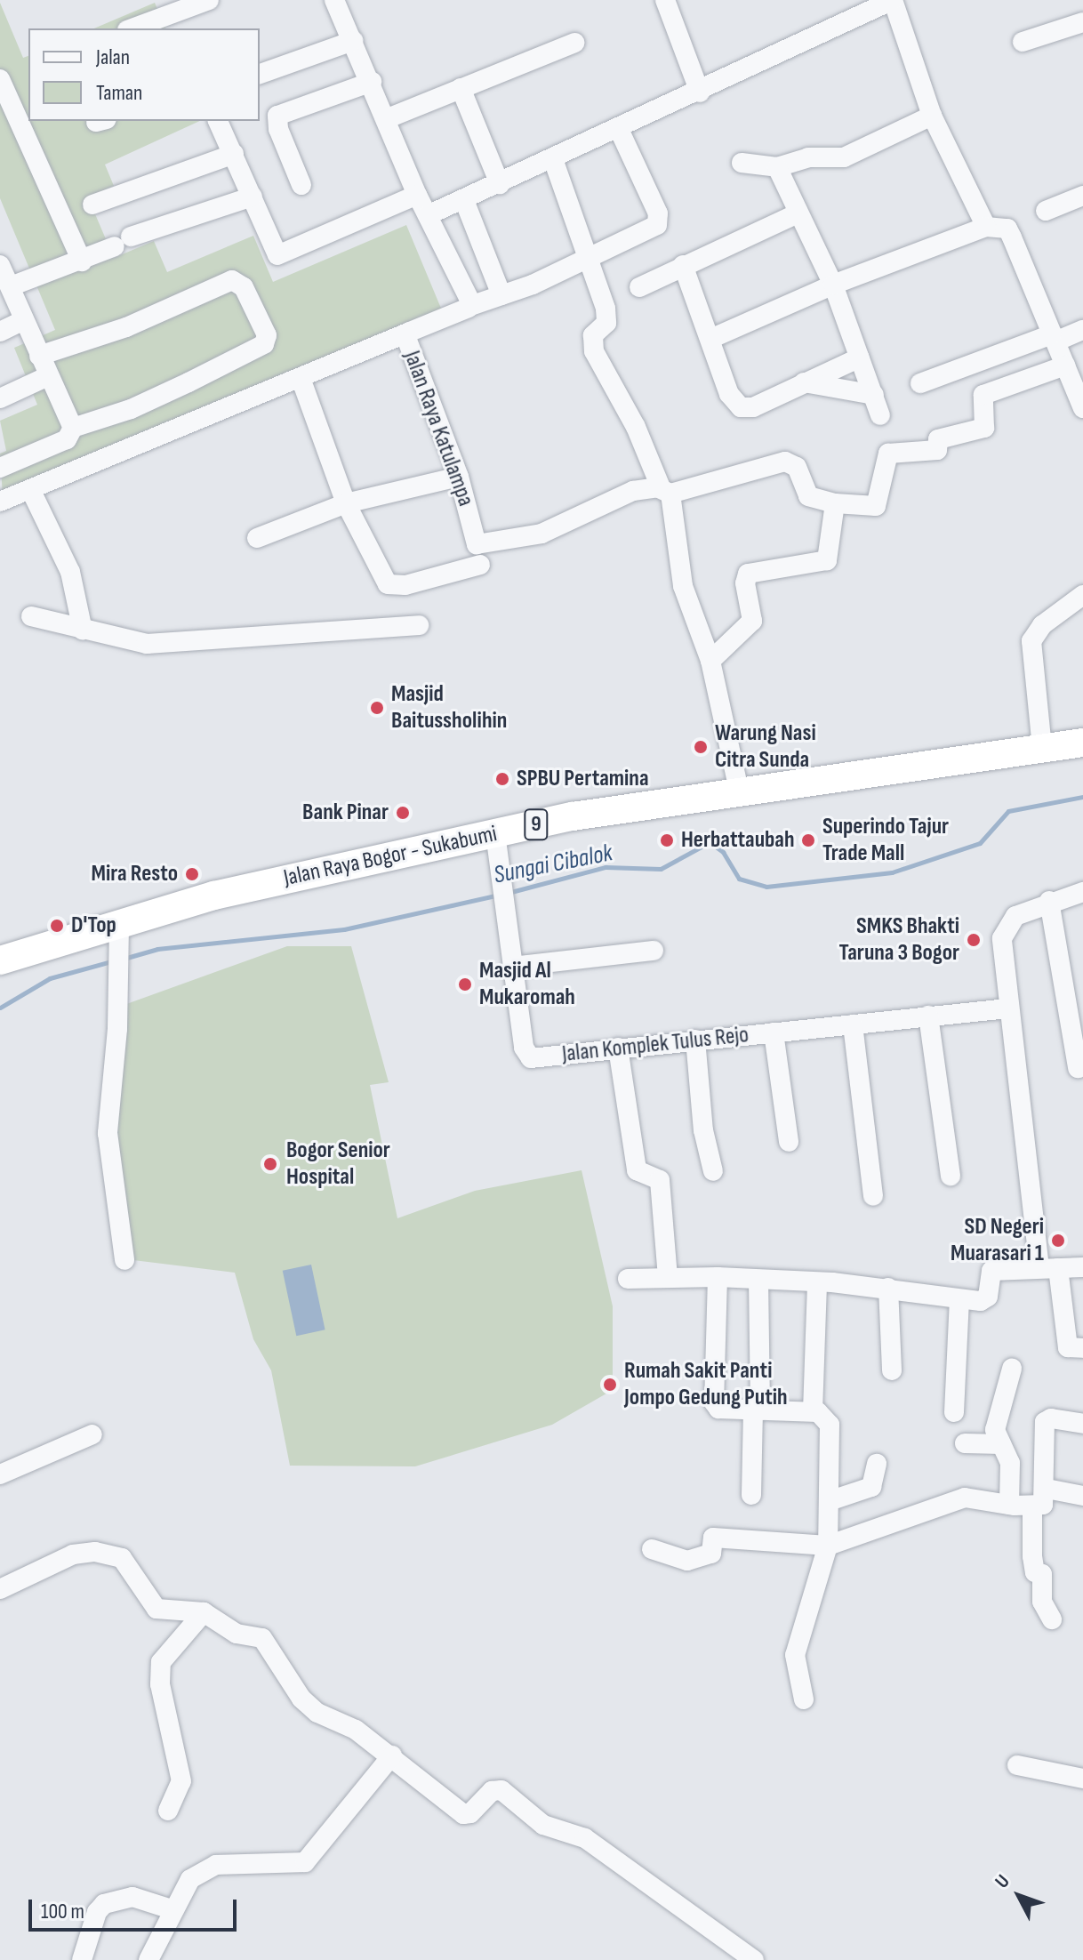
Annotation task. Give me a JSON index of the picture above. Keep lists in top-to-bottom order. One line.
{"streets":{"highway":["9","Jalan Raya Bogor - Sukabumi"],"street":["Jalan Raya Katulampa","Jalan Komplek Tulus Rejo"]},"crossings":[["Jalan Raya Bogor - Sukabumi","Jalan Komplek Tulus Rejo"]],"water":["Sungai Cibalok"],"places":["Masjid Baitussholihin","Warung Nasi Citra Sunda","SPBU Pertamina","Bank Pinar","Herbattaubah","Superindo Tajur Trade Mall","Mira Resto","D'Top","SMKS Bhakti Taruna 3 Bogor","Masjid Al Mukaromah","Bogor Senior Hospital","SD Negeri Muarasari 1","Rumah Sakit Panti Jompo Gedung Putih"],"legend":["Jalan","Taman"],"scale_bar":"100 m","north":"top left"}
